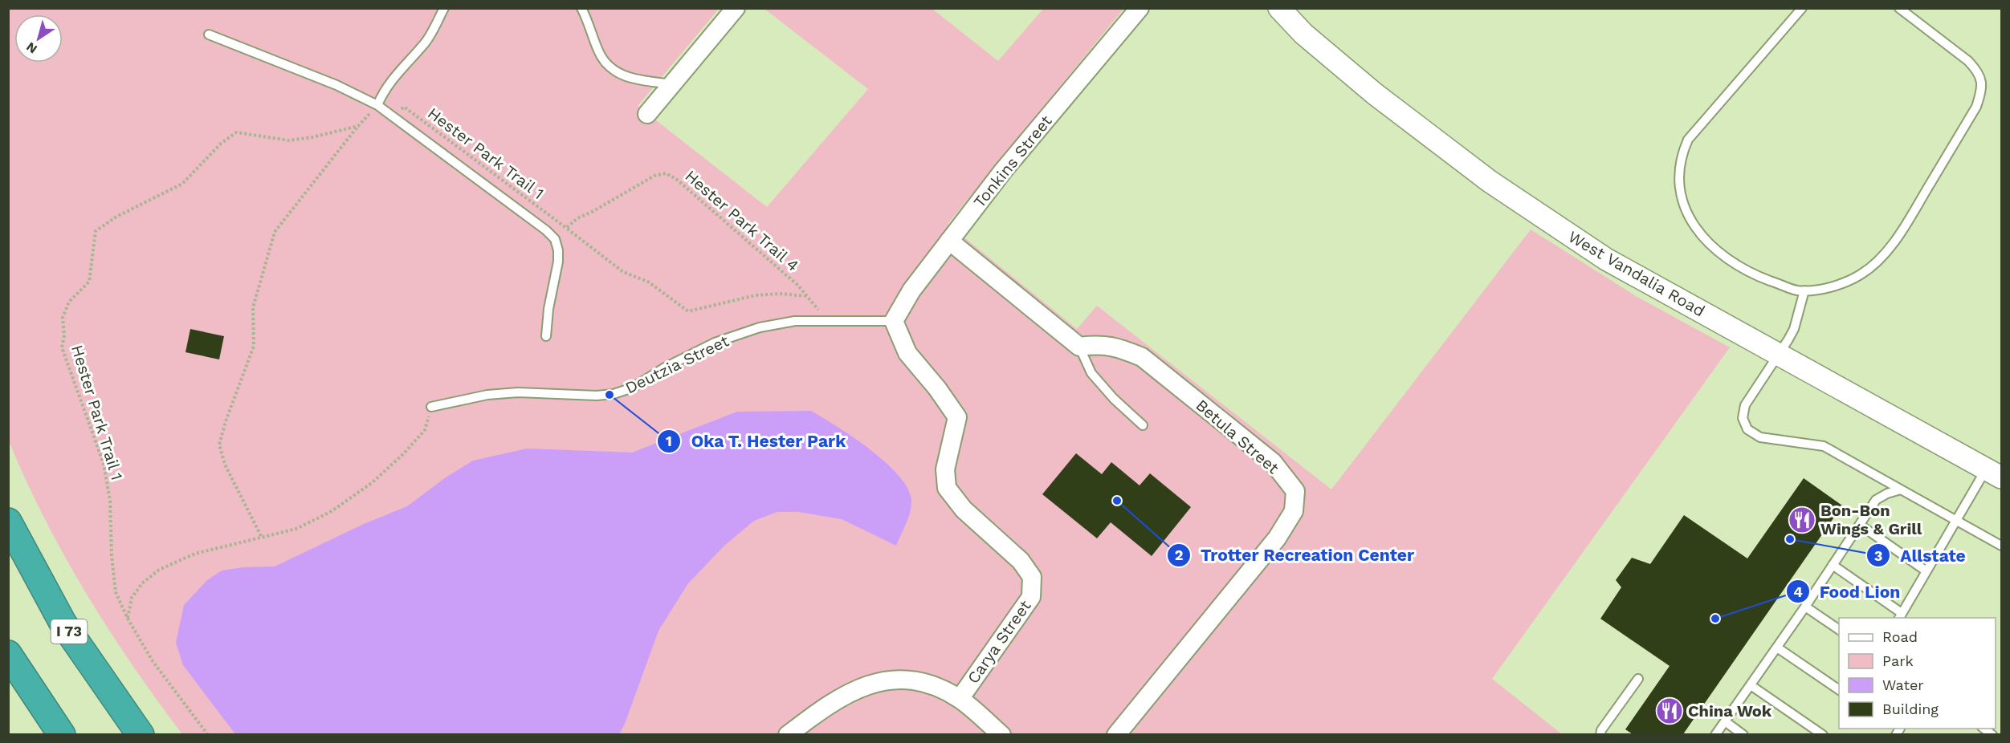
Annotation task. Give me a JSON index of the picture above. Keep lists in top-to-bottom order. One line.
{"streets":{"highway":["I 73"],"street":["Tonkins Street","West Vandalia Road","Betula Street","Carya Street"],"lane":["Deutzia Street"],"path":["Hester Park Trail 1","Hester Park Trail 4"]},"crossings":[["Hester Park Trail 1","Hester Park Trail 4"],["Tonkins Street","Deutzia Street"],["Tonkins Street","Carya Street"],["Hester Park Trail 4","Deutzia Street"],["Deutzia Street","Carya Street"]],"places":{"other":["Oka T. Hester Park","Trotter Recreation Center","Allstate","Food Lion"],"restaurant":["Bon-Bon Wings & Grill","China Wok"]},"legend":["Road","Park","Water","Building"],"north":"bottom left"}
